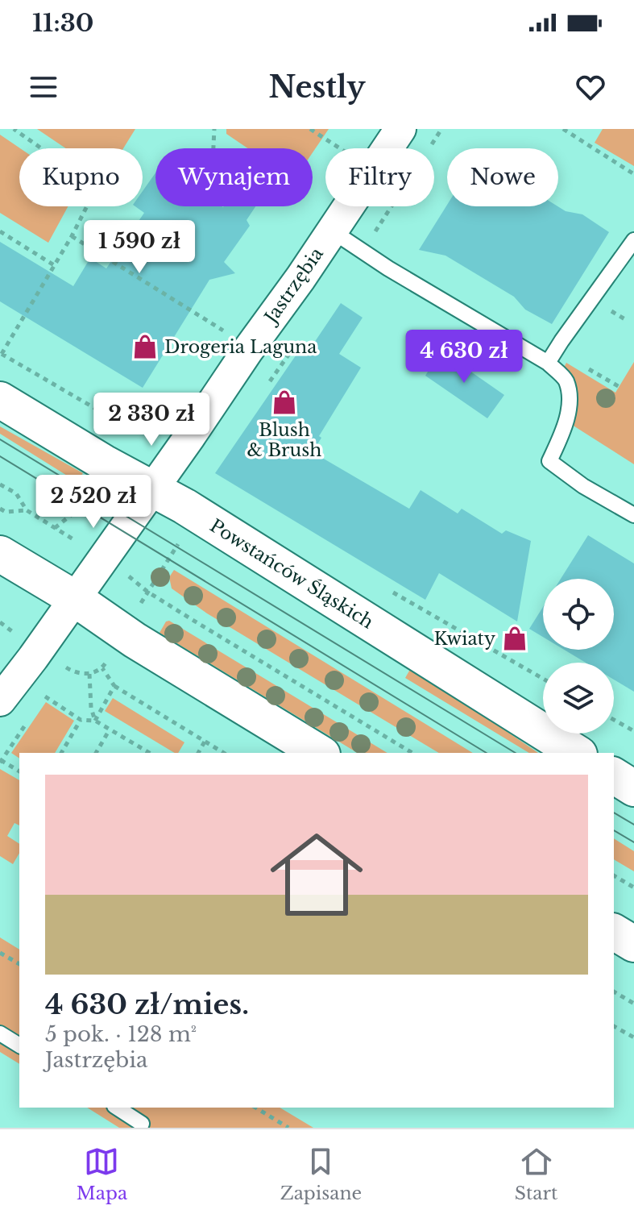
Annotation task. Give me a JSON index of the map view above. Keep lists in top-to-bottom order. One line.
{"streets":{"main road":["Powstańców Śląskich"],"street":["Jastrzębia"]},"crossings":[["Jastrzębia","Powstańców Śląskich"]],"places":{"shop":["Drogeria Laguna","Blush & Brush","Kwiaty"]},"page":{"status":"11:30","header":"Nestly","chip":["Kupno","Wynajem","Filtry","Nowe"],"price":["1 590 zł","4 630 zł","2 330 zł","2 520 zł"],"list":[{"name":"4 630 zł/mies.","note":"5 pok. · 128 m² · Jastrzębia"}],"tabs":["Mapa","Zapisane","Start"]}}
